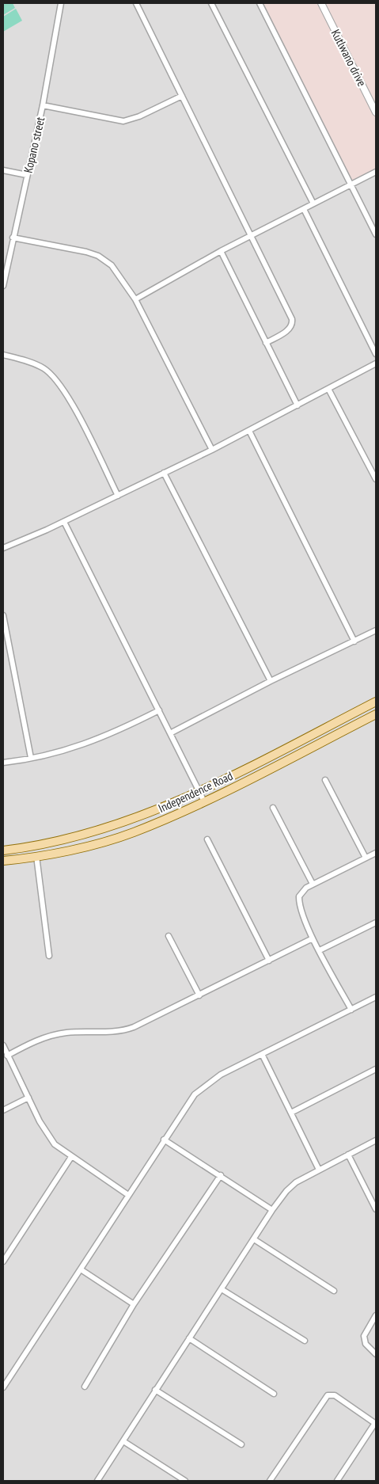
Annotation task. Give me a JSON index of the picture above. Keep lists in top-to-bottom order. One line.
{"streets":{"main road":["Independence Road"],"street":["Kutlwano drive","Kopano street"]}}
